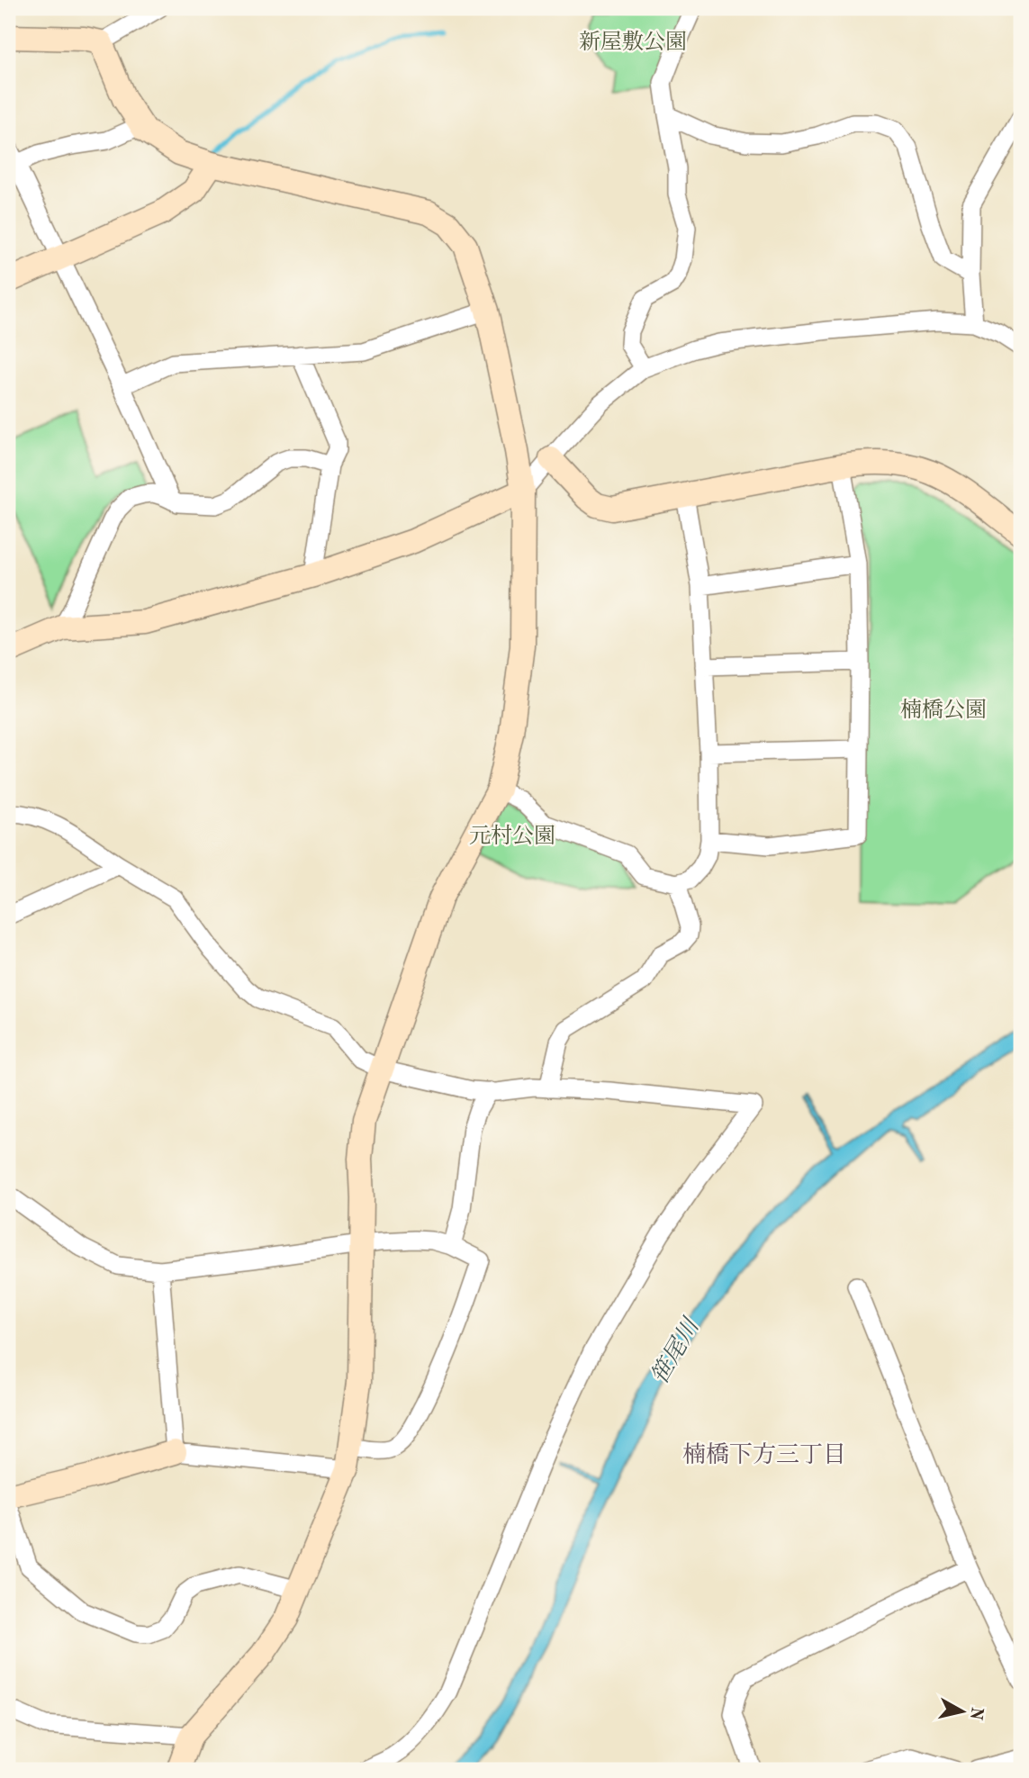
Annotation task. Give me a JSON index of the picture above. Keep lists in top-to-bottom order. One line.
{"districts":["楠橋下方三丁目"],"water":["笹尾川"],"parks":["新屋敷公園","楠橋公園","元村公園"],"north":"right"}
